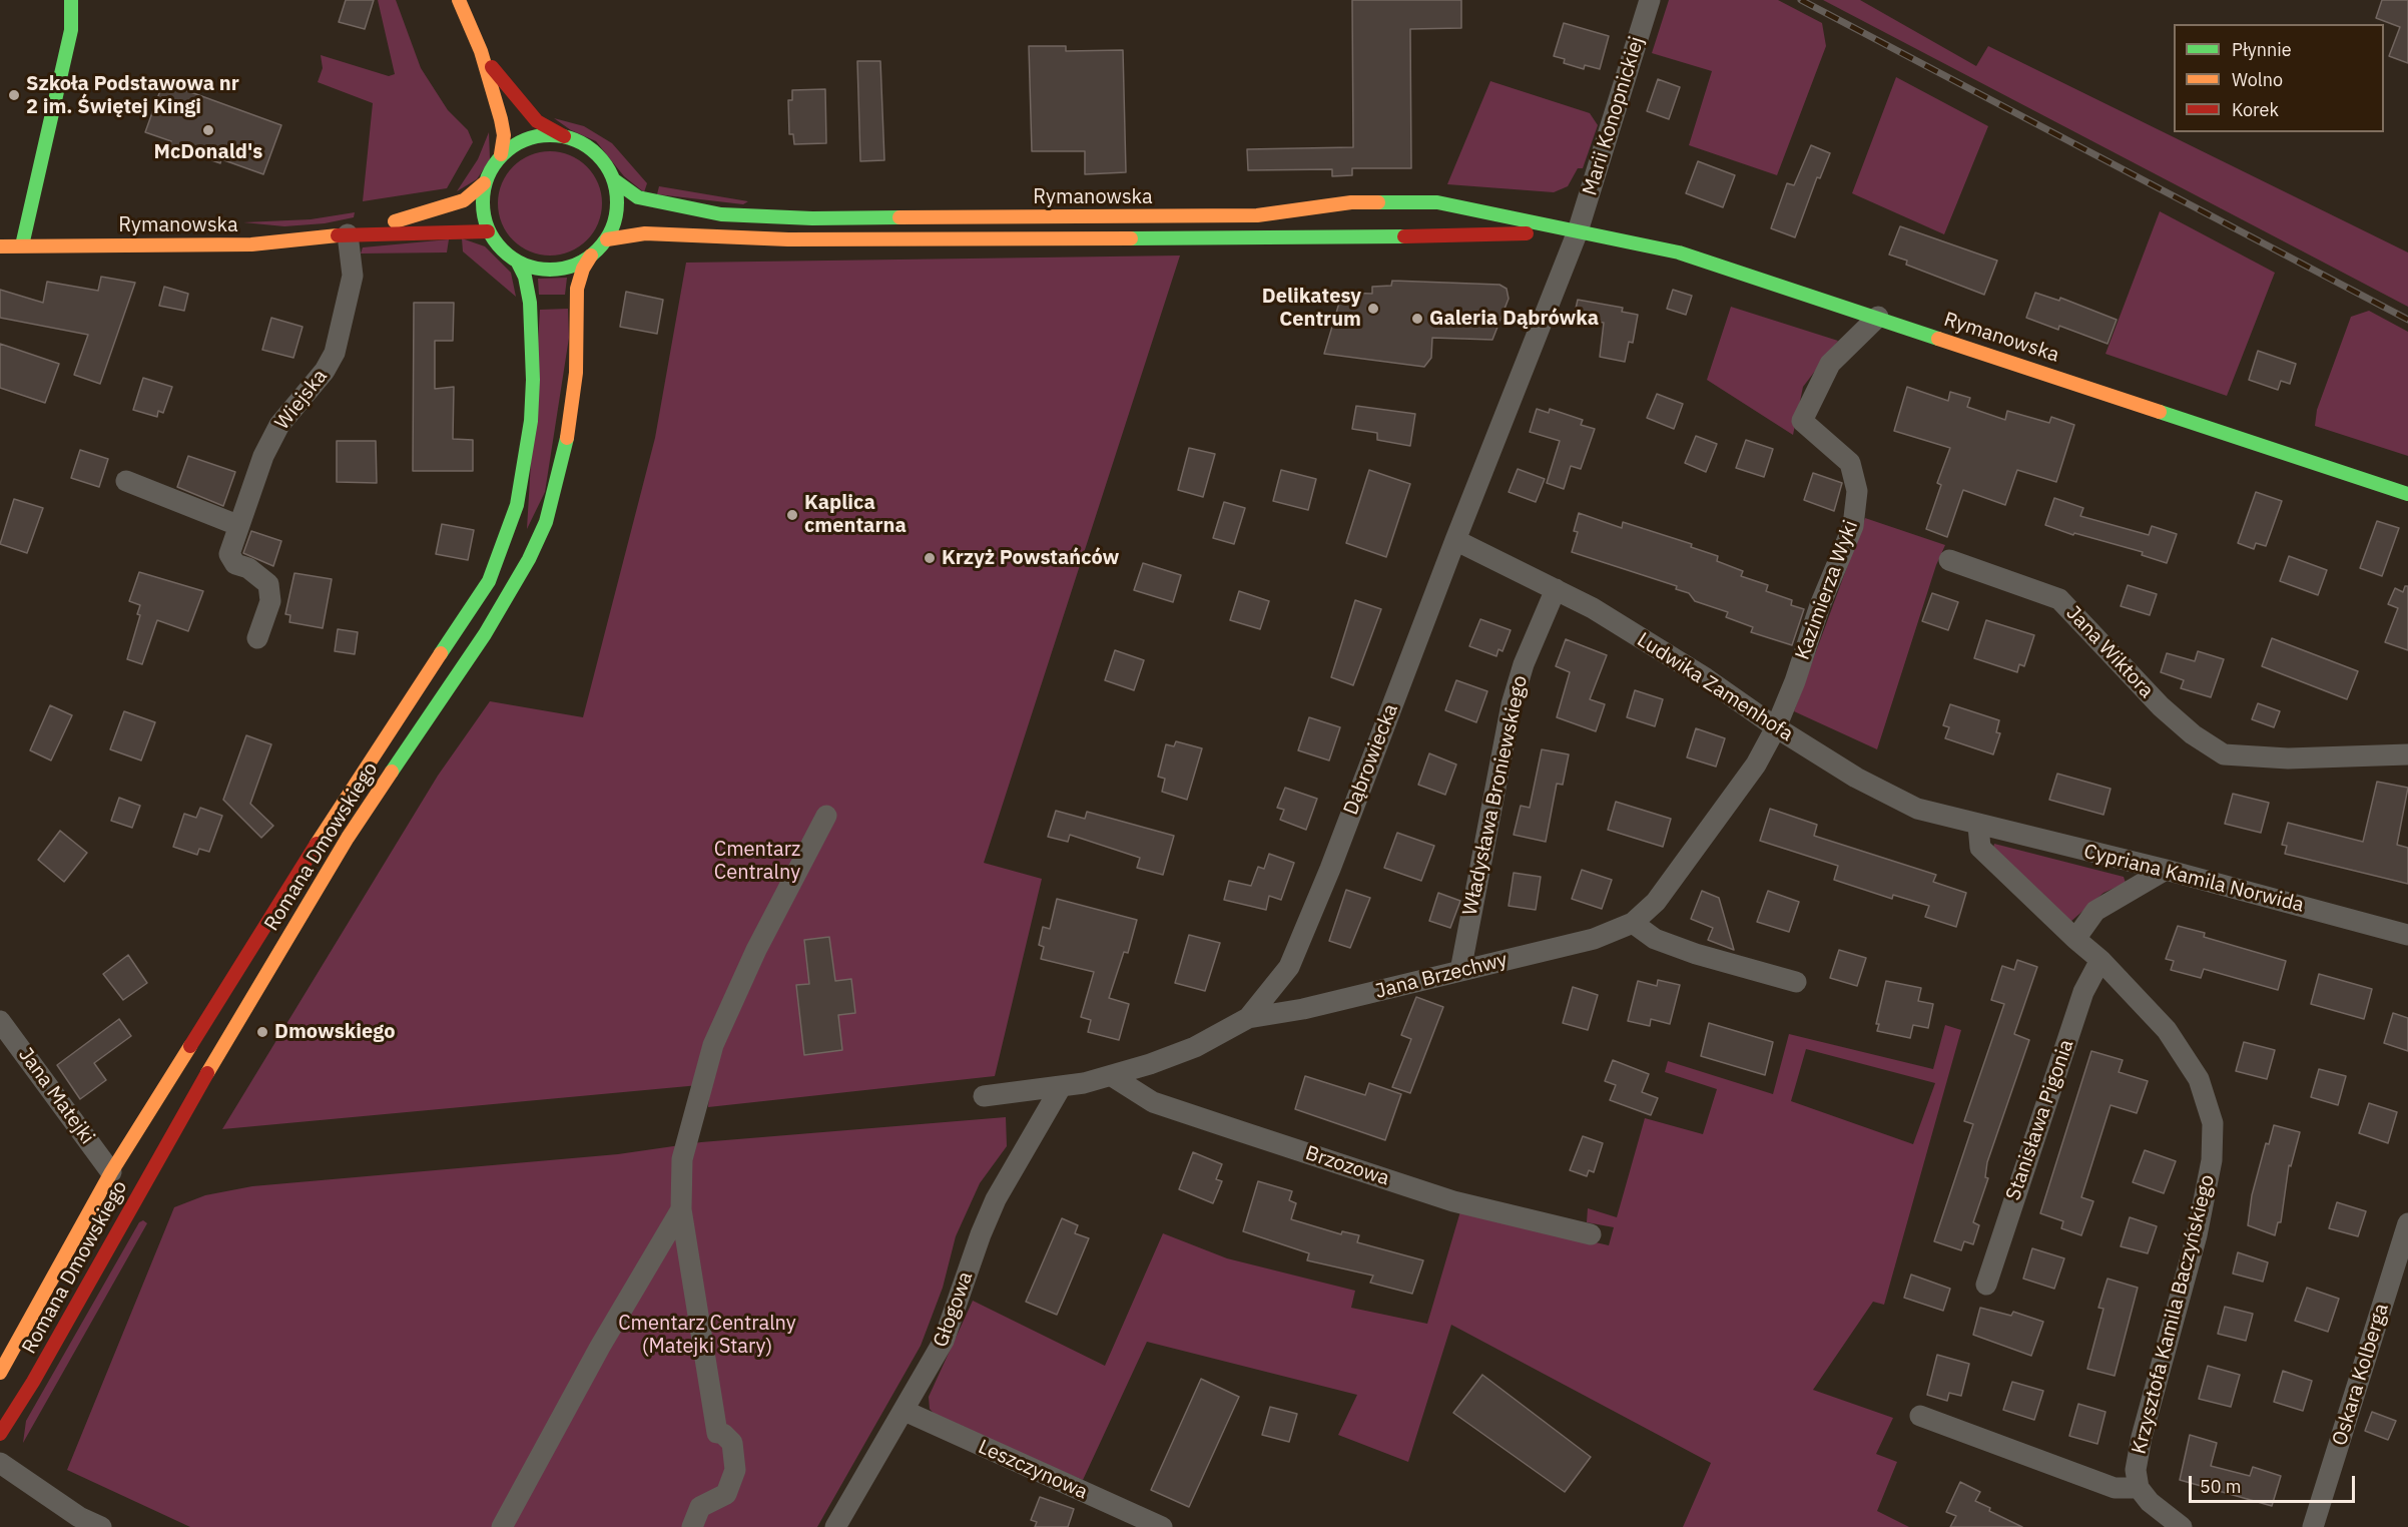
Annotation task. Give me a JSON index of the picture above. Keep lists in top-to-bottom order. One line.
{"streets":{"main road":["Rymanowska","Romana Dmowskiego"],"street":["Marii Konopnickiej","Wiejska","Kazimierza Wyki","Jana Wiktora","Ludwika Zamenhofa","Dąbrowiecka","Władysława Broniewskiego","Cypriana Kamila Norwida","Jana Brzechwy","Jana Matejki","Stanisława Pigonia","Brzozowa","Głogowa","Krzysztofa Kamila Baczyńskiego","Oskara Kolberga","Leszczynowa"]},"crossings":[["Marii Konopnickiej","Rymanowska"],["Marii Konopnickiej","Dąbrowiecka"],["Rymanowska","Wiejska"],["Rymanowska","Kazimierza Wyki"],["Rymanowska","Dąbrowiecka"],["Rymanowska","Romana Dmowskiego"],["Kazimierza Wyki","Ludwika Zamenhofa"],["Kazimierza Wyki","Jana Brzechwy"],["Ludwika Zamenhofa","Dąbrowiecka"],["Ludwika Zamenhofa","Władysława Broniewskiego"],["Ludwika Zamenhofa","Cypriana Kamila Norwida"],["Ludwika Zamenhofa","Jana Brzechwy"],["Ludwika Zamenhofa","Krzysztofa Kamila Baczyńskiego"],["Dąbrowiecka","Jana Brzechwy"],["Dąbrowiecka","Brzozowa"],["Dąbrowiecka","Głogowa"],["Władysława Broniewskiego","Jana Brzechwy"],["Romana Dmowskiego","Jana Matejki"],["Cypriana Kamila Norwida","Krzysztofa Kamila Baczyńskiego"],["Stanisława Pigonia","Krzysztofa Kamila Baczyńskiego"],["Głogowa","Leszczynowa"]],"parks":["Cmentarz Centralny","Cmentarz Centralny (Matejki Stary)"],"places":["Szkoła Podstawowa nr 2 im. Świętej Kingi","McDonald's","Delikatesy Centrum","Galeria Dąbrówka","Kaplica cmentarna","Krzyż Powstańców","Dmowskiego"],"legend":["Płynnie","Wolno","Korek"],"scale_bar":"50 m"}
